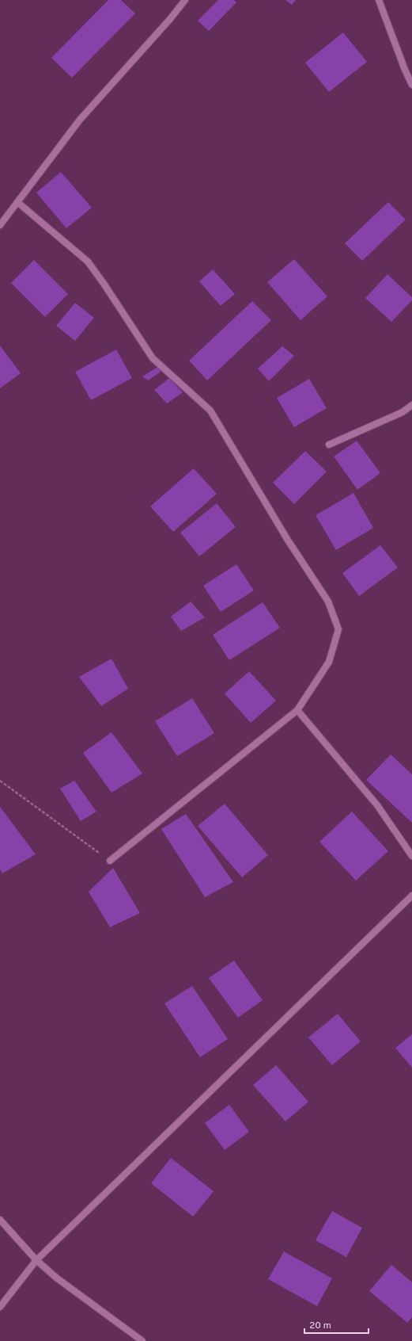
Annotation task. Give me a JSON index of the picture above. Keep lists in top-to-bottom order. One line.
{"scale_bar":"20 m"}
